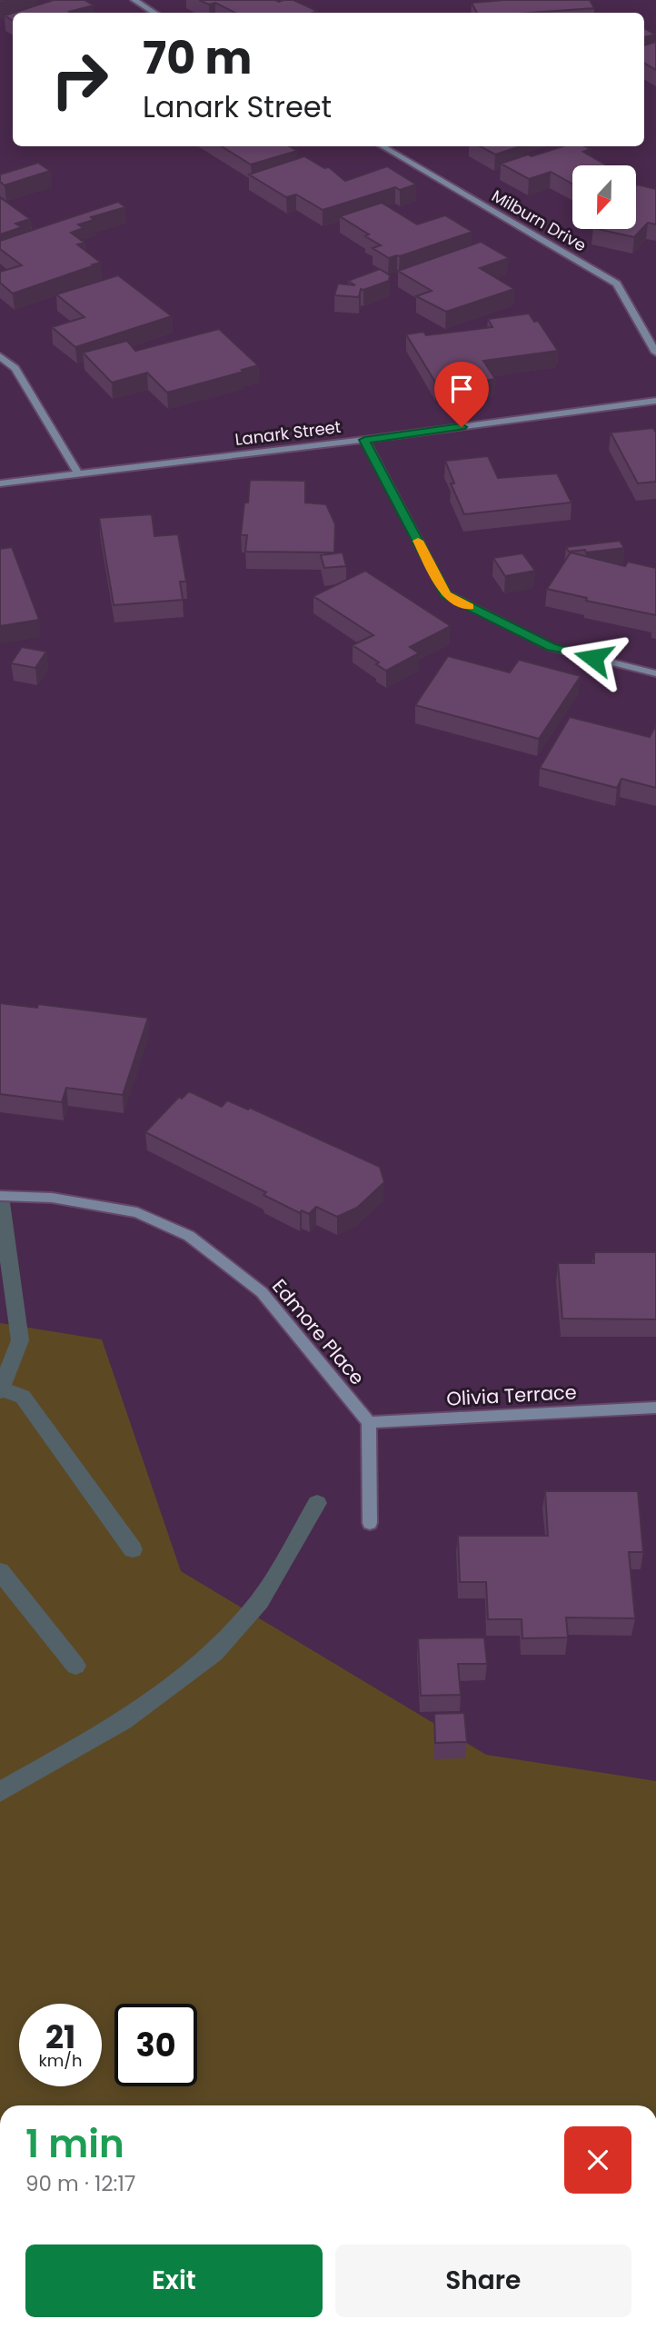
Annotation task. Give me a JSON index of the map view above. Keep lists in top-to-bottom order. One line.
{"streets":{"street":["Milburn Drive","Lanark Street","Edmore Place","Olivia Terrace"]},"crossings":[["Edmore Place","Olivia Terrace"]],"north":"bottom","page":{"turn":["70 m","Lanark Street"],"speed":"21 km/h","limit":"30","heading":["1 min","90 m · 12:17"],"buttons":["Exit","Share"]}}
